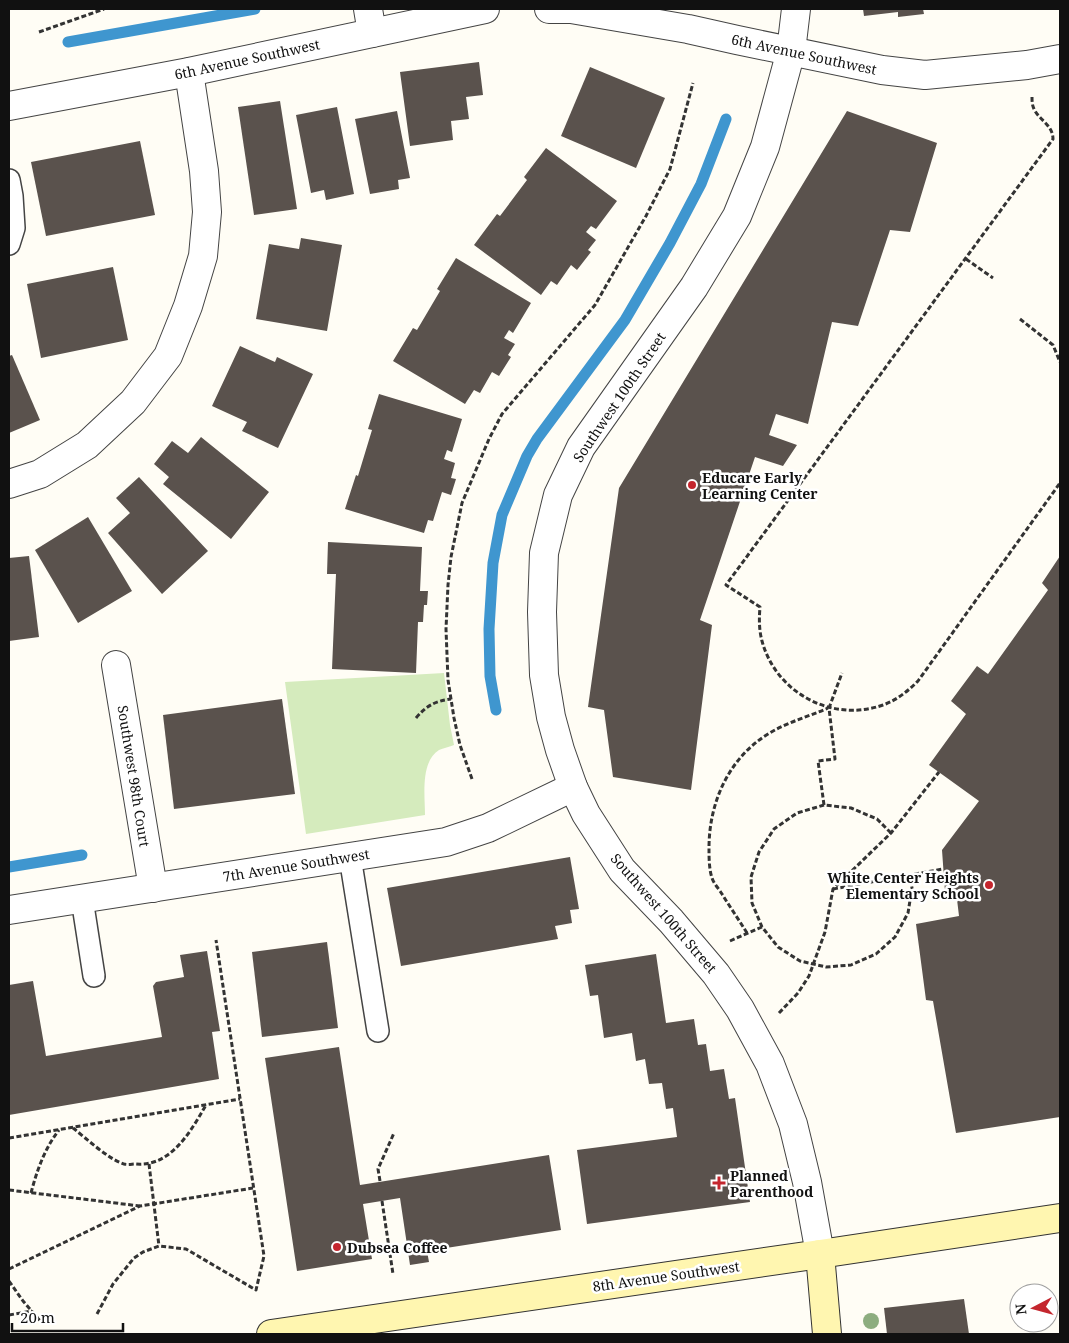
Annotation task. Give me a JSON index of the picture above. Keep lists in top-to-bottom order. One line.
{"streets":{"street":["6th Avenue Southwest","Southwest 100th Street","Southwest 98th Court","7th Avenue Southwest","8th Avenue Southwest"]},"crossings":[["6th Avenue Southwest","Southwest 100th Street"],["Southwest 100th Street","7th Avenue Southwest"],["Southwest 100th Street","8th Avenue Southwest"],["Southwest 98th Court","7th Avenue Southwest"]],"places":{"other":["Educare Early Learning Center","White Center Heights Elementary School","Dubsea Coffee"],"health":["Planned Parenthood"]},"scale_bar":"20 m","north":"left"}
